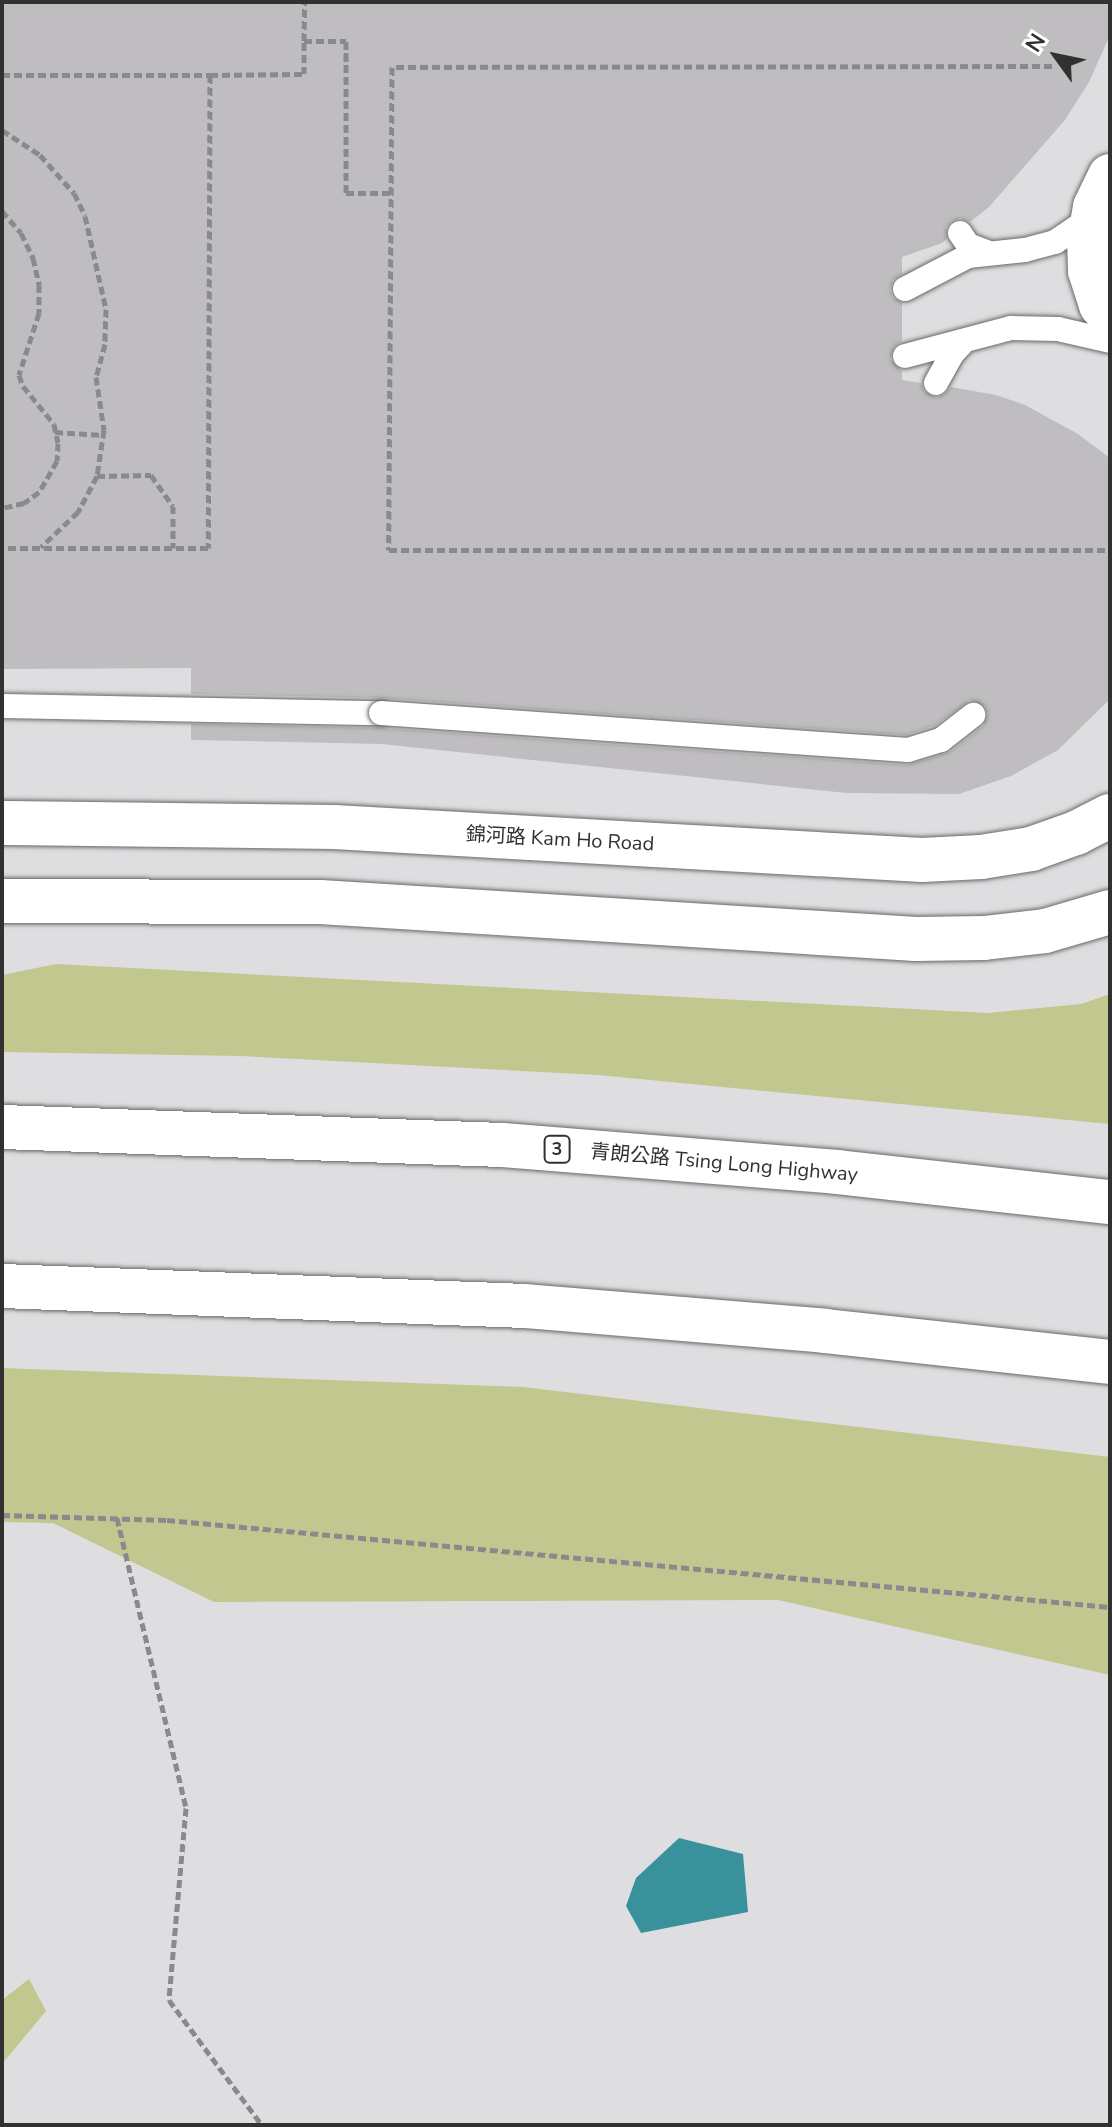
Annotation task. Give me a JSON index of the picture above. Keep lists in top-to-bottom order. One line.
{"streets":{"main road":["錦河路 Kam Ho Road","3","青朗公路 Tsing Long Highway"]},"north":"top left"}
